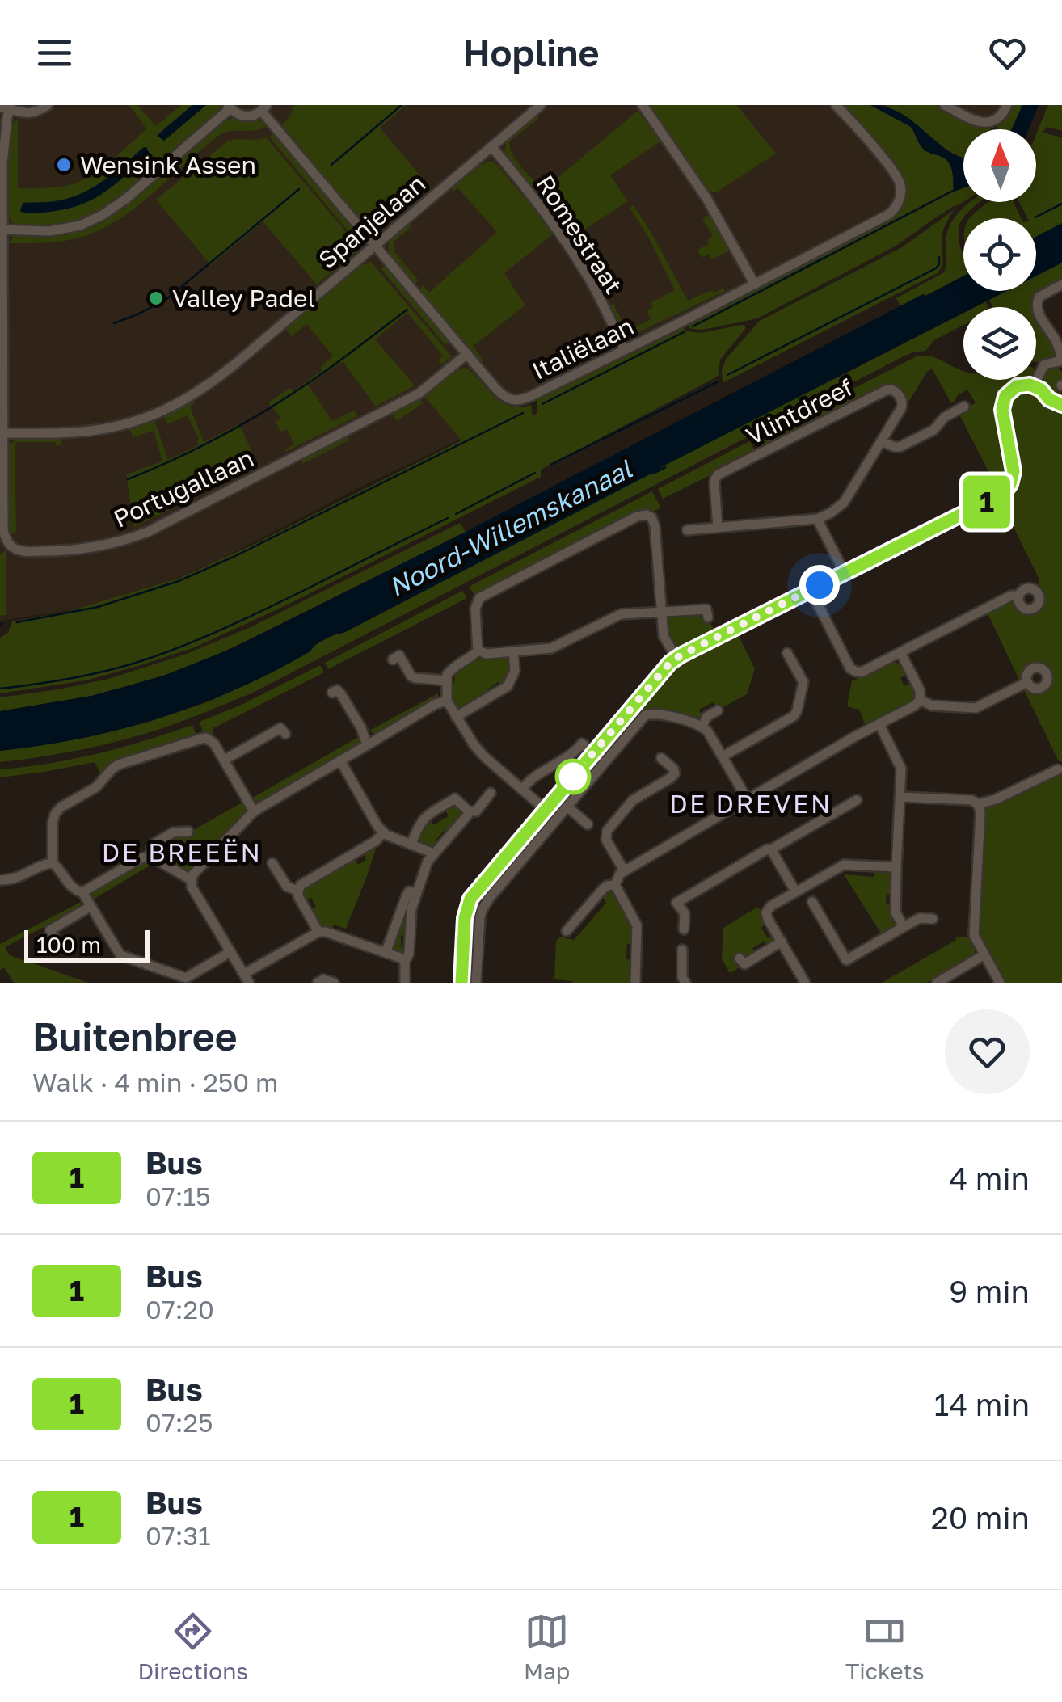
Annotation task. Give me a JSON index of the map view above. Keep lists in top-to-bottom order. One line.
{"streets":{"street":["Spanjelaan","Romestraat","Italiëlaan","Vlintdreef","Portugallaan"]},"crossings":[["Spanjelaan","Romestraat"],["Spanjelaan","Italiëlaan"],["Spanjelaan","Portugallaan"],["Romestraat","Italiëlaan"],["Italiëlaan","Portugallaan"]],"districts":["DE DREVEN","DE BREEËN"],"water":["Noord-Willemskanaal"],"places":["Wensink Assen","Valley Padel"],"lines":["bus line 1"],"scale_bar":"100 m","north":"top","page":{"header":"Hopline","on_map":"1","scale":"100 m","heading":["Buitenbree","Walk · 4 min · 250 m"],"list":[{"mark":"1","name":"Bus","note":"07:15","value":"4 min"},{"mark":"1","name":"Bus","note":"07:20","value":"9 min"},{"mark":"1","name":"Bus","note":"07:25","value":"14 min"},{"mark":"1","name":"Bus","note":"07:31","value":"20 min"}],"tabs":["Directions","Map","Tickets"]}}
